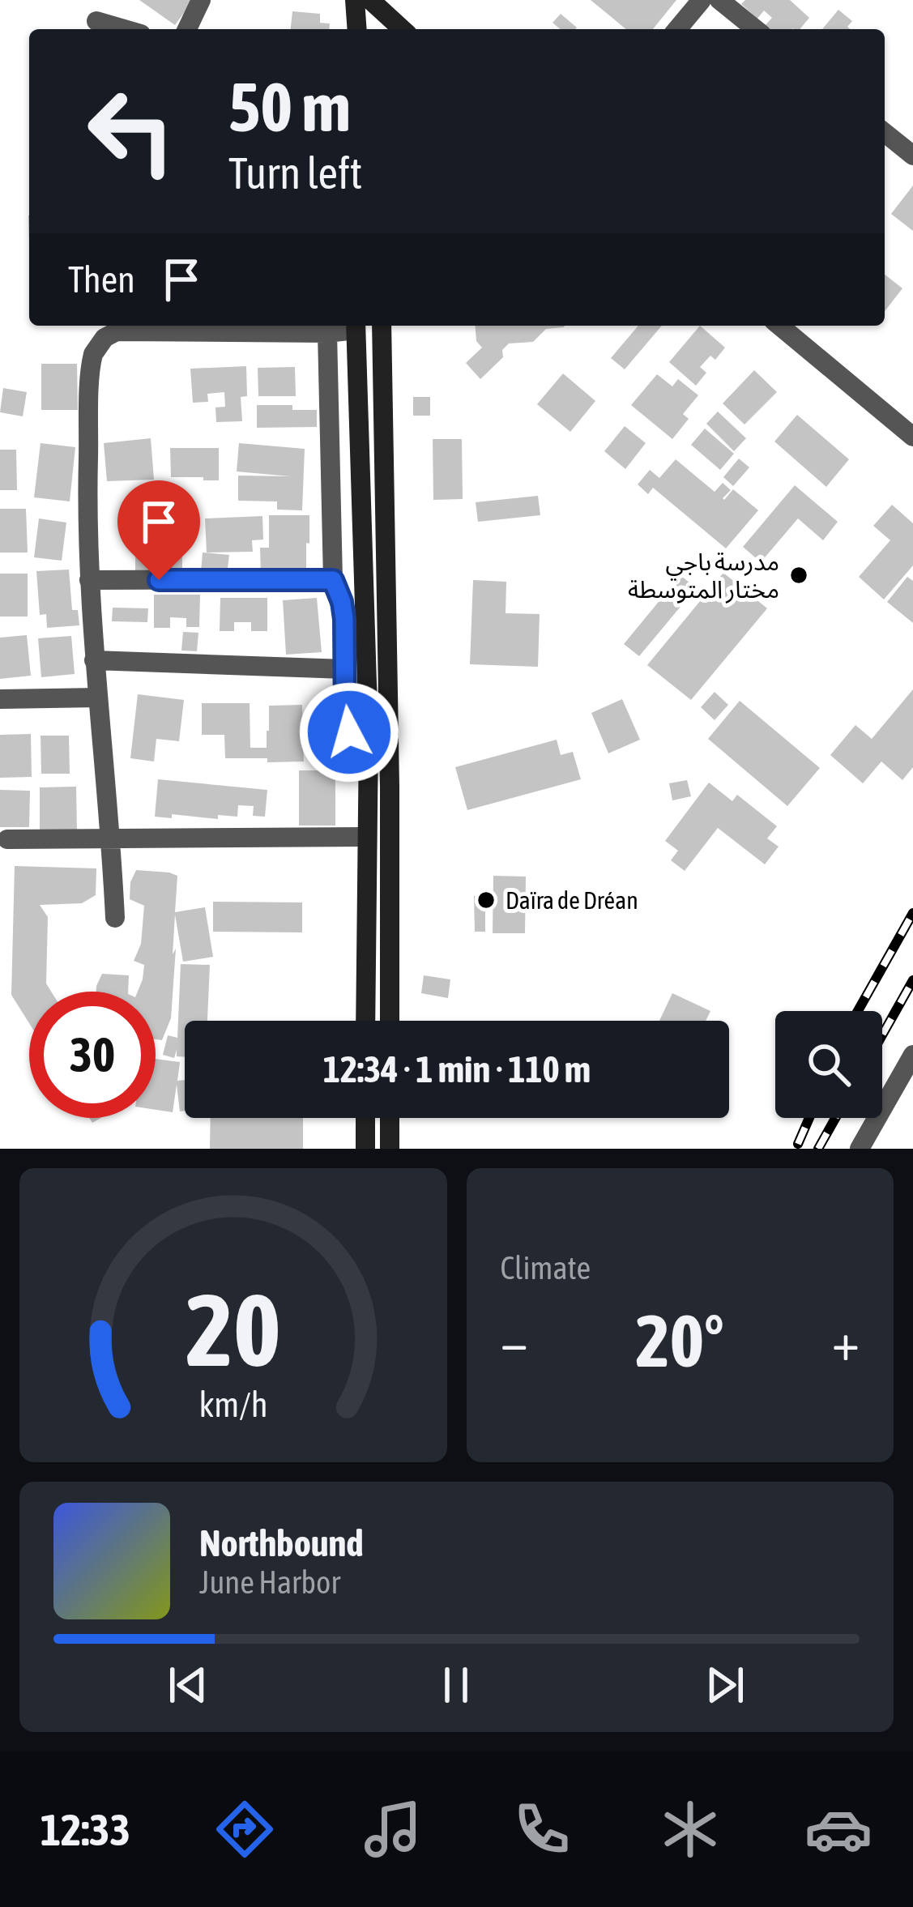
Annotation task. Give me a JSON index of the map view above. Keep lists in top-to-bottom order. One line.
{"places":["مدرسة باجي مختار المتوسطة","Daïra de Dréan"],"page":{"turn":["50 m","Turn left"],"then":"Then","limit":"30","trip":"12:34 · 1 min · 110 m","tile":"Climate","heat":["−","20°","+"],"song":["Northbound","June Harbor"],"tabs":"12:33","gauge":["20","km/h"]}}
